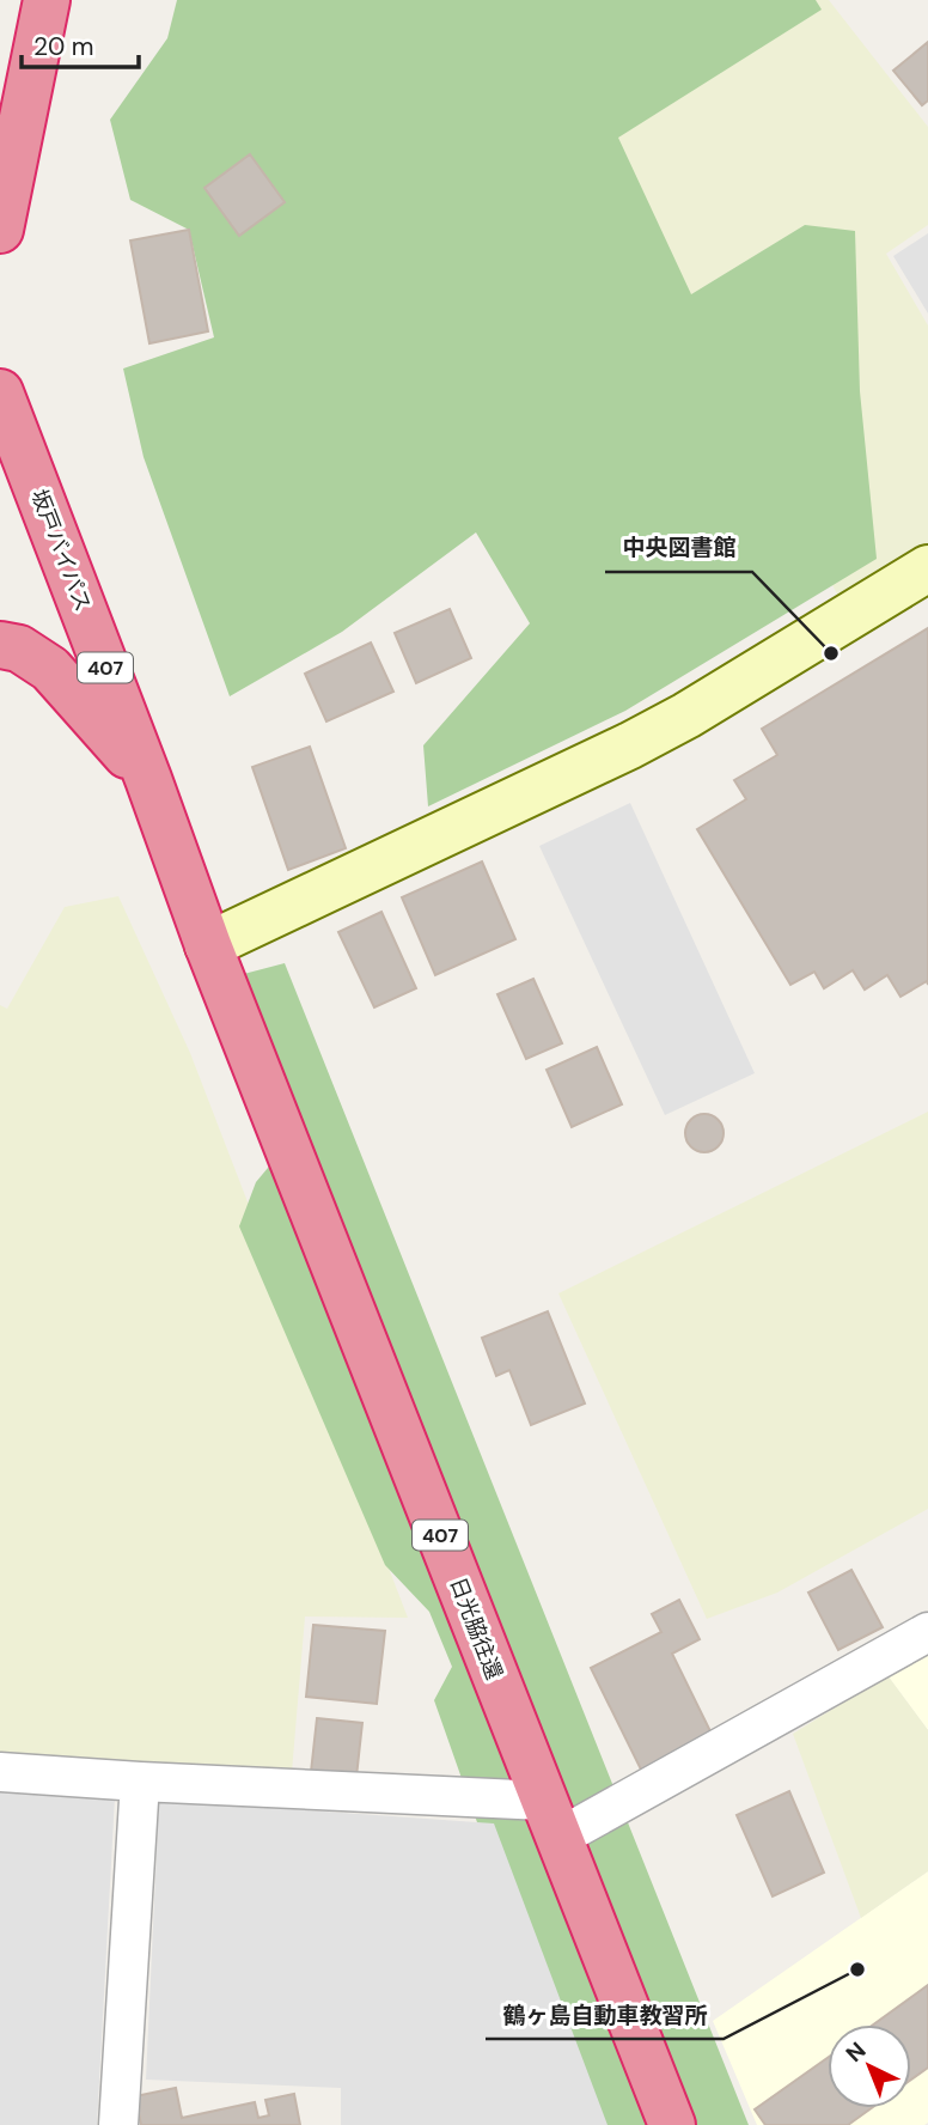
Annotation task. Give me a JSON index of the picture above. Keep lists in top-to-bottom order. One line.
{"streets":{"highway":["坂戸バイパス","407","日光脇往還"]},"crossings":[["坂戸バイパス","日光脇往還"]],"places":["中央図書館","鶴ヶ島自動車教習所"],"scale_bar":"20 m","north":"top left"}
